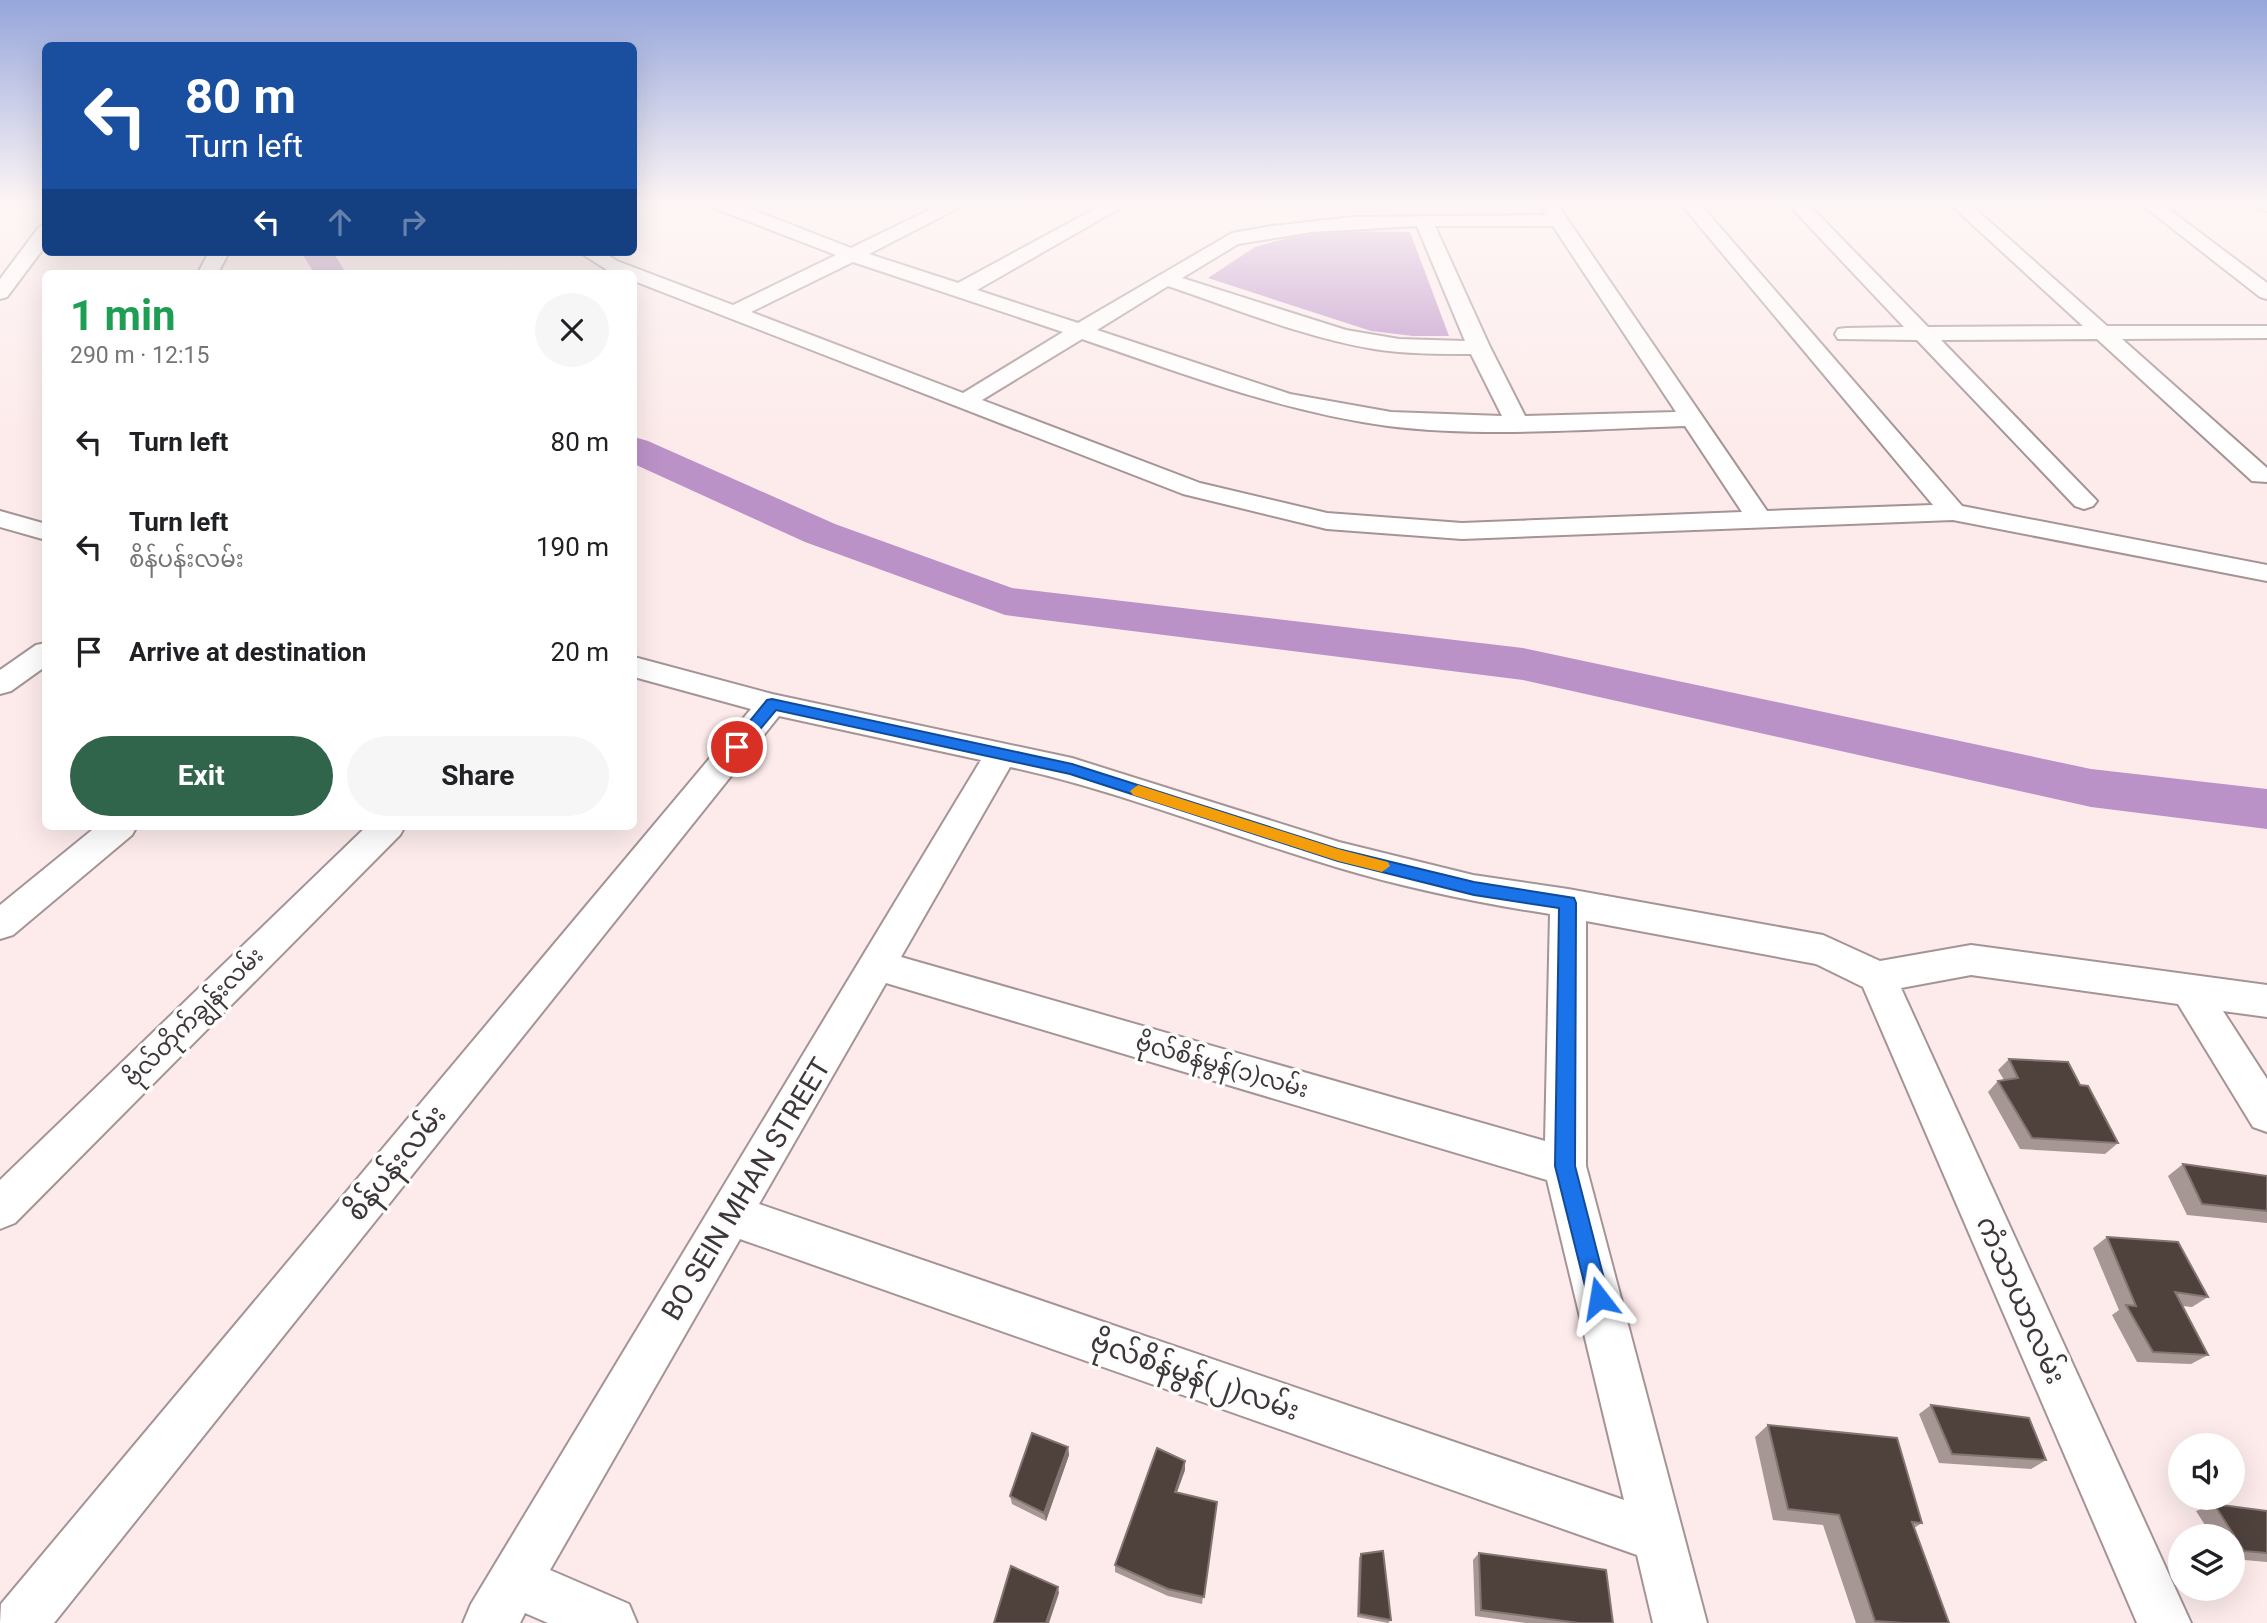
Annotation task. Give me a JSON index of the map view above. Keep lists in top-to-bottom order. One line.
{"streets":{"street":["ဗိုလ်တိုက်ချွန်းလမ်း","ဗိုလ်စိန်မွန်(၁)လမ်း","စိန်ပန်းလမ်း","BO SEIN MHAN STREET","ကံသာယာလမ်း","ဗိုလ်စိန်မွန်(၂)လမ်း"]},"crossings":[["ဗိုလ်စိန်မွန်(၁)လမ်း","BO SEIN MHAN STREET"],["BO SEIN MHAN STREET","ဗိုလ်စိန်မွန်(၂)လမ်း"]],"page":{"turn":["80 m","Turn left"],"heading":["1 min","290 m · 12:15"],"list":[{"name":"Turn left","value":"80 m"},{"name":"Turn left","note":"စိန်ပန်းလမ်း","value":"190 m"},{"name":"Arrive at destination","value":"20 m"}],"buttons":["Exit","Share"]}}
